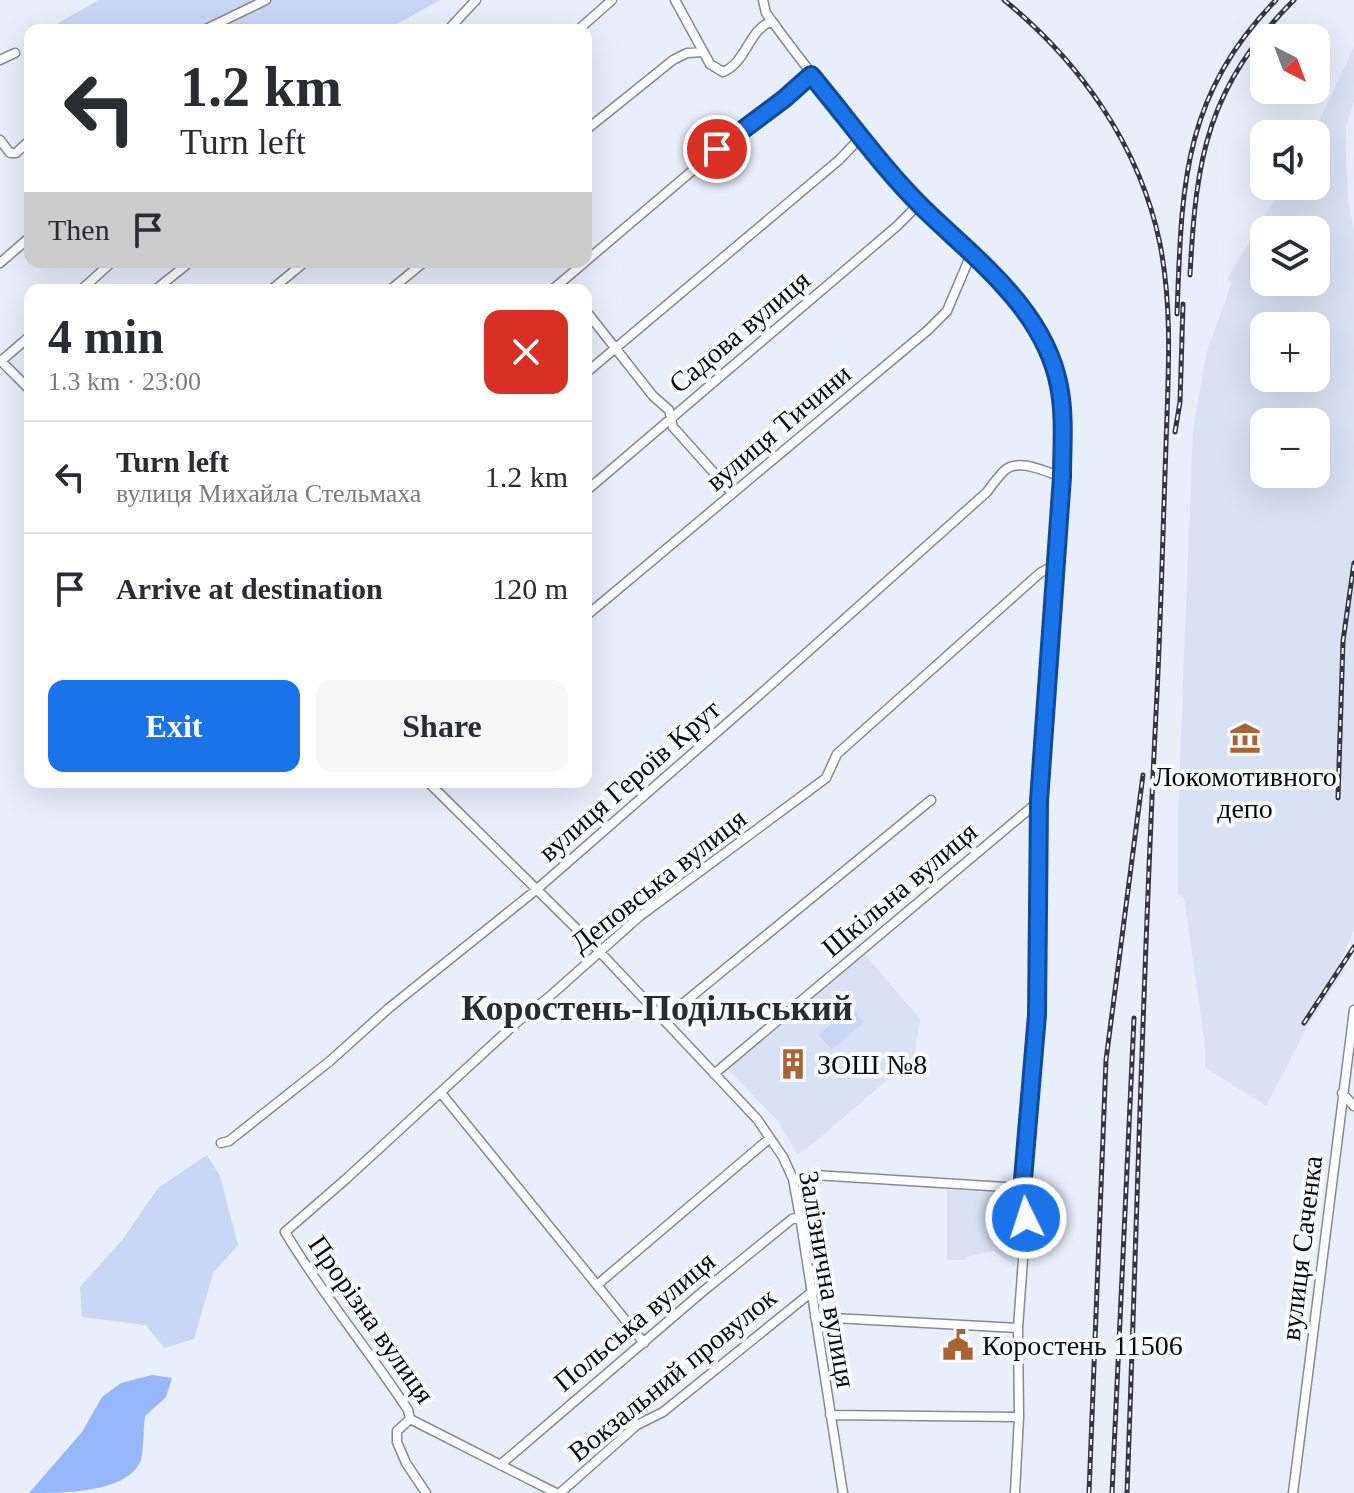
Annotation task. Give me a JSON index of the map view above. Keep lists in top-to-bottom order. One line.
{"streets":{"street":["Садова вулиця","вулиця Тичини","вулиця Героїв Крут","Деповська вулиця","Шкільна вулиця","вулиця Саченка","Залізнична вулиця","Прорізна вулиця","Польська вулиця","Вокзальний провулок"]},"crossings":[["вулиця Героїв Крут","Залізнична вулиця"],["Деповська вулиця","Залізнична вулиця"],["Деповська вулиця","Прорізна вулиця"],["Шкільна вулиця","Залізнична вулиця"],["Залізнична вулиця","Польська вулиця"],["Залізнична вулиця","Вокзальний провулок"],["Прорізна вулиця","Польська вулиця"],["Прорізна вулиця","Вокзальний провулок"]],"districts":["Коростень-Подільський"],"places":{"museum":["Локомотивного депо"],"building":["ЗОШ №8"],"public building":["Коростень 11506"]},"north":"bottom right","page":{"map_buttons":["+","−"],"turn":["1.2 km","Turn left"],"then":"Then","heading":["4 min","1.3 km · 23:00"],"list":[{"name":"Turn left","note":"вулиця Михайла Стельмаха","value":"1.2 km"},{"name":"Arrive at destination","value":"120 m"}],"buttons":["Exit","Share"]}}
